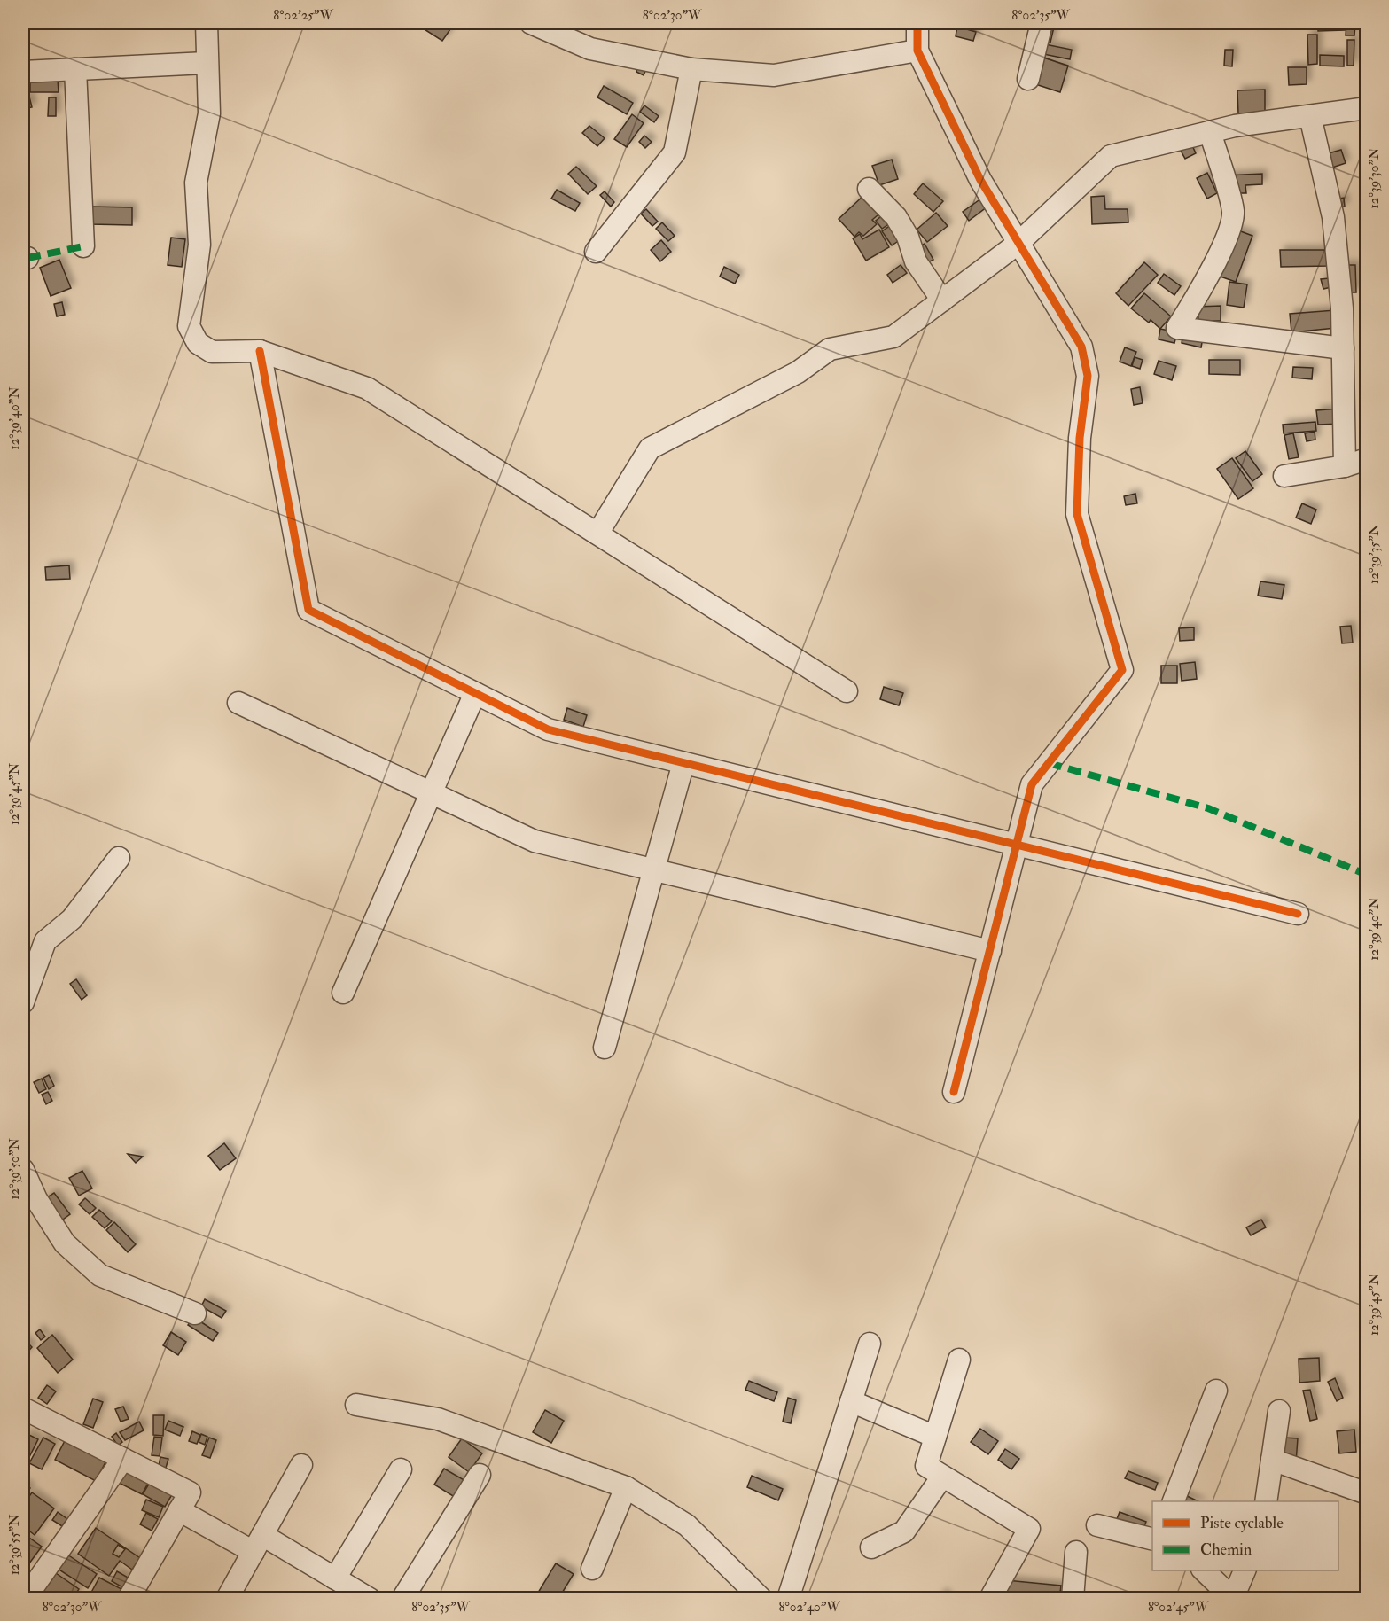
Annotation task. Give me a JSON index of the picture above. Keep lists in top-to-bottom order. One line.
{"legend":["Piste cyclable","Chemin"],"coordinates":["8°02'25\"W","8°02'30\"W","8°02'35\"W","12°39'30\"N","12°39'40\"N","12°39'35\"N","12°39'45\"N","12°39'50\"N","12°39'55\"N","8°02'40\"W","8°02'45\"W"]}
